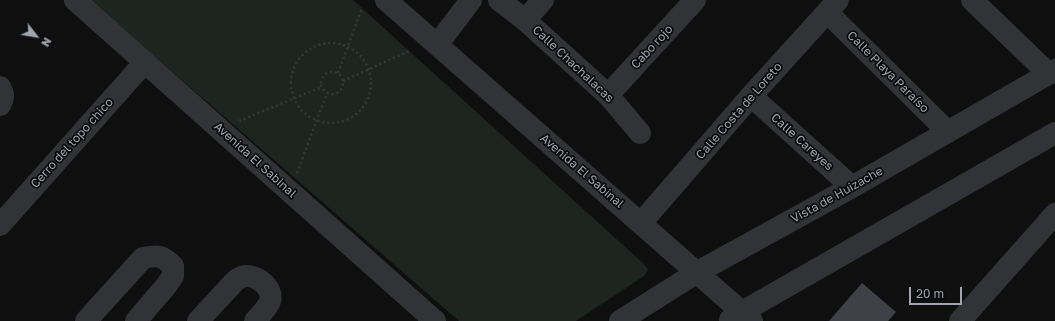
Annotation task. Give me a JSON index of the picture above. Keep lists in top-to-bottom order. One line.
{"streets":{"street":["Cabo rojo","Calle Chachalacas","Calle Playa Paraíso","Calle Costa de Loreto","Calle Careyes","Cerro del topo chico","Avenida El Sabinal","Vista de Huizache"]},"crossings":[["Cabo rojo","Calle Chachalacas"],["Calle Playa Paraíso","Calle Costa de Loreto"],["Calle Playa Paraíso","Vista de Huizache"],["Calle Costa de Loreto","Calle Careyes"],["Calle Costa de Loreto","Avenida El Sabinal"],["Calle Careyes","Vista de Huizache"],["Cerro del topo chico","Avenida El Sabinal"],["Avenida El Sabinal","Vista de Huizache"]],"scale_bar":"20 m","north":"bottom right"}
